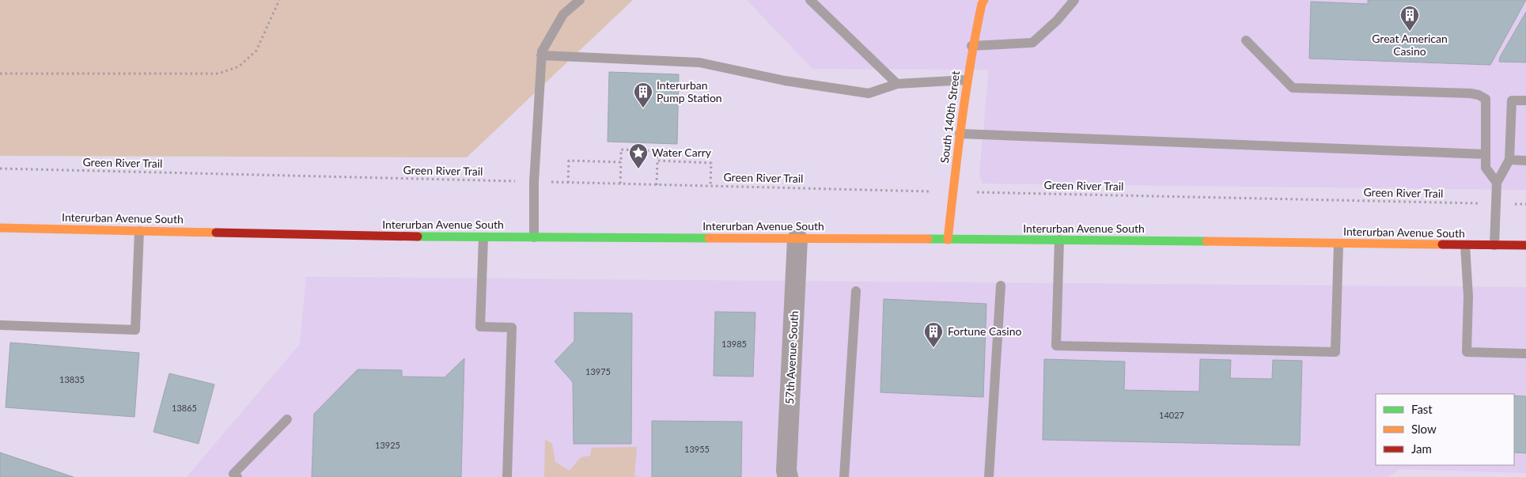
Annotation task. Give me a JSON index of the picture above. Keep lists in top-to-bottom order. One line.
{"streets":{"main road":["South 140th Street","Interurban Avenue South"],"street":["57th Avenue South"],"path":["Green River Trail"]},"crossings":[["South 140th Street","Green River Trail"],["South 140th Street","Interurban Avenue South"],["Interurban Avenue South","57th Avenue South"]],"places":{"building":["Great American Casino","Interurban Pump Station","Fortune Casino"],"place":["Water Carry"]},"house_numbers":["13985","13975","13835","13865","14027","13925","13955"],"legend":["Fast","Slow","Jam"]}
